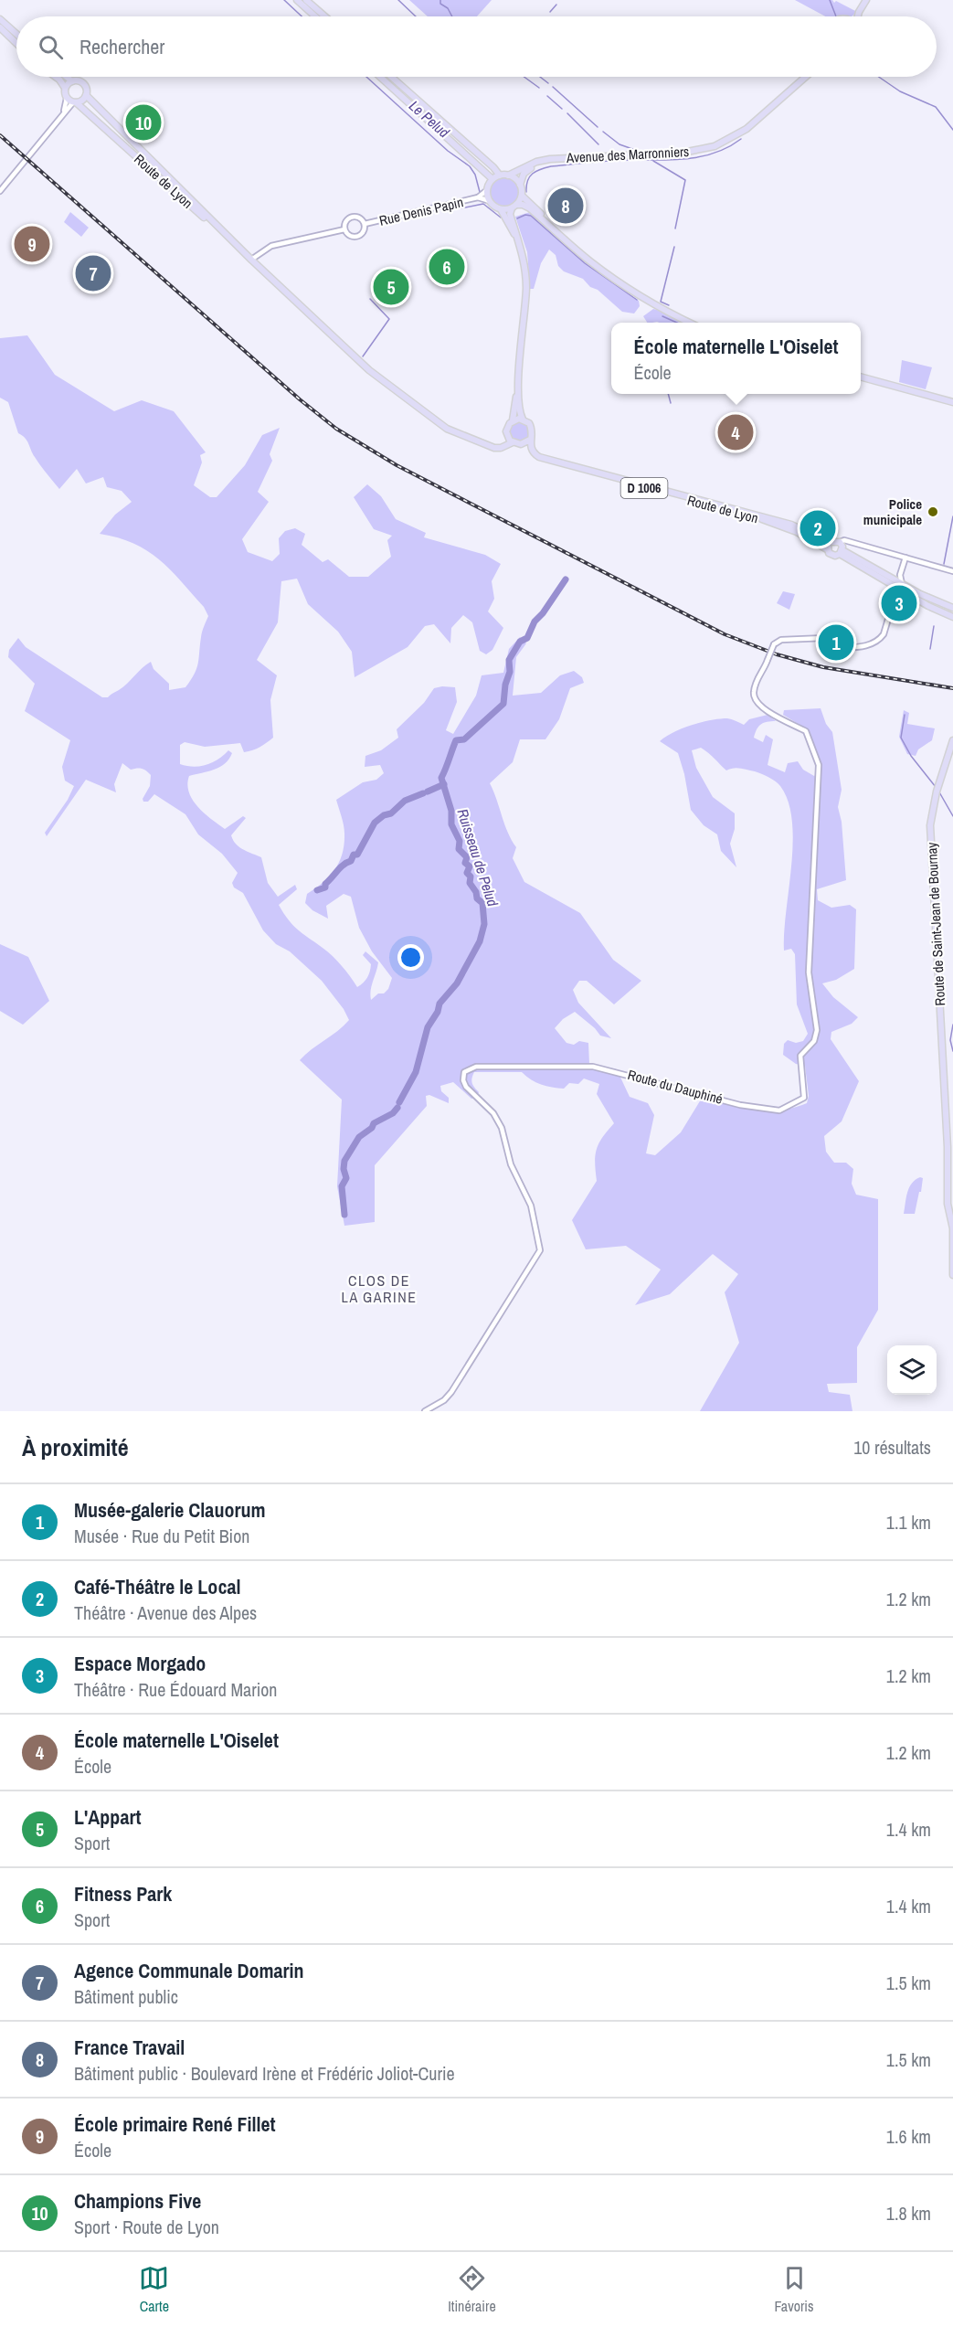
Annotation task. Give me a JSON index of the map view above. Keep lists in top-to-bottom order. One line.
{"streets":{"main road":["Avenue des Marronniers","Route de Lyon","D 1006","Route de Saint-Jean de Bournay"],"street":["Rue Denis Papin","Route du Dauphiné"]},"crossings":[["Avenue des Marronniers","Rue Denis Papin"],["Route de Lyon","D 1006"]],"districts":["CLOS DE LA GARINE"],"water":["Le Pelud","Ruisseau de Pelud"],"places":["Police municipale"],"page":{"search":"Rechercher","pins":["10","8","9","6","7","5","4","2","3","1"],"popup":["École maternelle L'Oiselet","École"],"heading":["À proximité","10 résultats"],"list":[{"mark":"1","name":"Musée-galerie Clauorum","note":"Musée · Rue du Petit Bion","value":"1.1 km"},{"mark":"2","name":"Café-Théâtre le Local","note":"Théâtre · Avenue des Alpes","value":"1.2 km"},{"mark":"3","name":"Espace Morgado","note":"Théâtre · Rue Édouard Marion","value":"1.2 km"},{"mark":"4","name":"École maternelle L'Oiselet","note":"École","value":"1.2 km"},{"mark":"5","name":"L'Appart","note":"Sport","value":"1.4 km"},{"mark":"6","name":"Fitness Park","note":"Sport","value":"1.4 km"},{"mark":"7","name":"Agence Communale Domarin","note":"Bâtiment public","value":"1.5 km"},{"mark":"8","name":"France Travail","note":"Bâtiment public · Boulevard Irène et Frédéric Joliot-Curie","value":"1.5 km"},{"mark":"9","name":"École primaire René Fillet","note":"École","value":"1.6 km"},{"mark":"10","name":"Champions Five","note":"Sport · Route de Lyon","value":"1.8 km"}],"nav":["Carte","Itinéraire","Favoris"]}}
